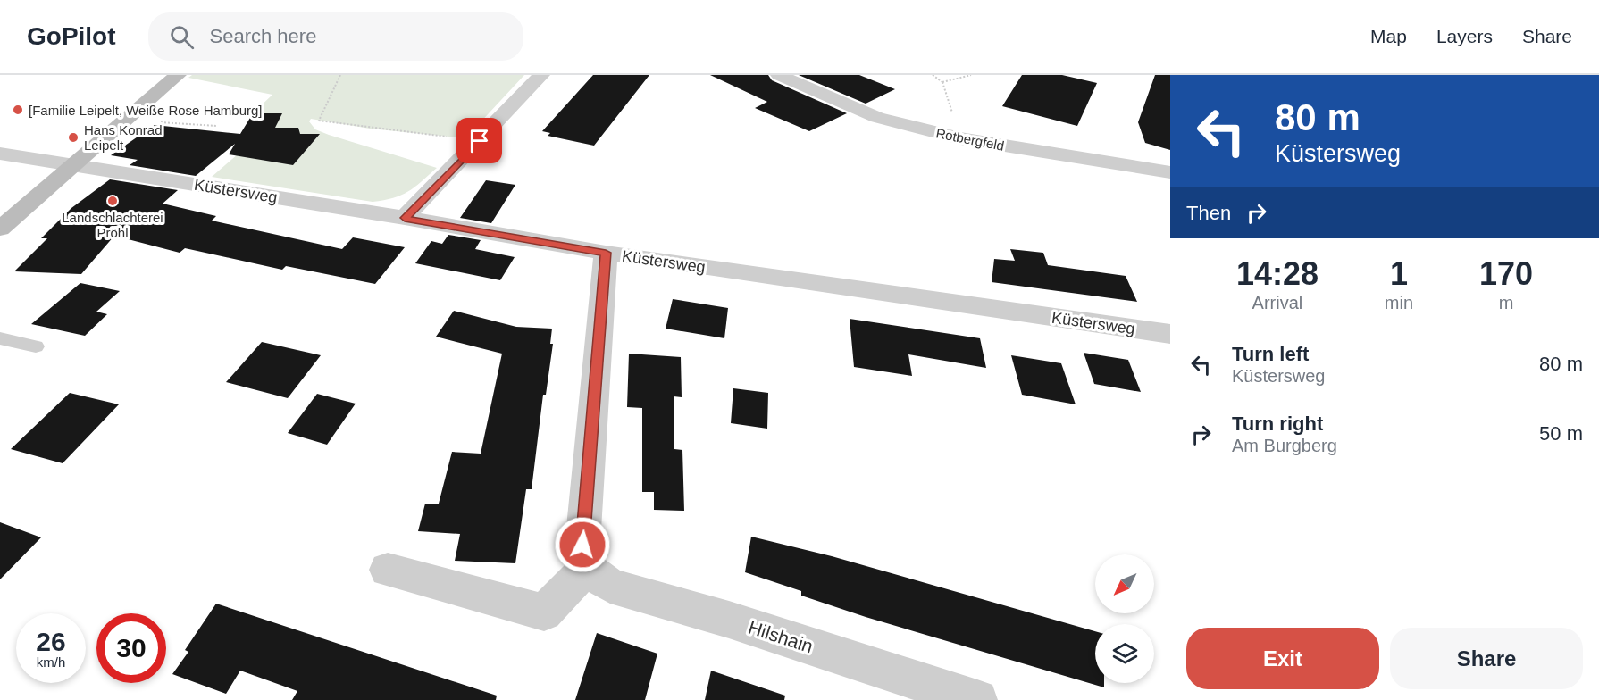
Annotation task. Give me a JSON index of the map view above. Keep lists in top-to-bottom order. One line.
{"streets":{"street":["Rotbergfeld","Küstersweg","Hilshain"]},"places":["[Familie Leipelt, Weiße Rose Hamburg]","Hans Konrad Leipelt","Landschlachterei Pröhl"],"north":"bottom left","page":{"header":"GoPilot","search":"Search here","nav":["Map","Layers","Share"],"turn":["80 m","Küstersweg"],"then":"Then","eta":["14:28","Arrival","1","min","170","m"],"list":[{"name":"Turn left","note":"Küstersweg","value":"80 m"},{"name":"Turn right","note":"Am Burgberg","value":"50 m"}],"speed":"26 km/h","limit":"30","buttons":["Exit","Share"]}}
